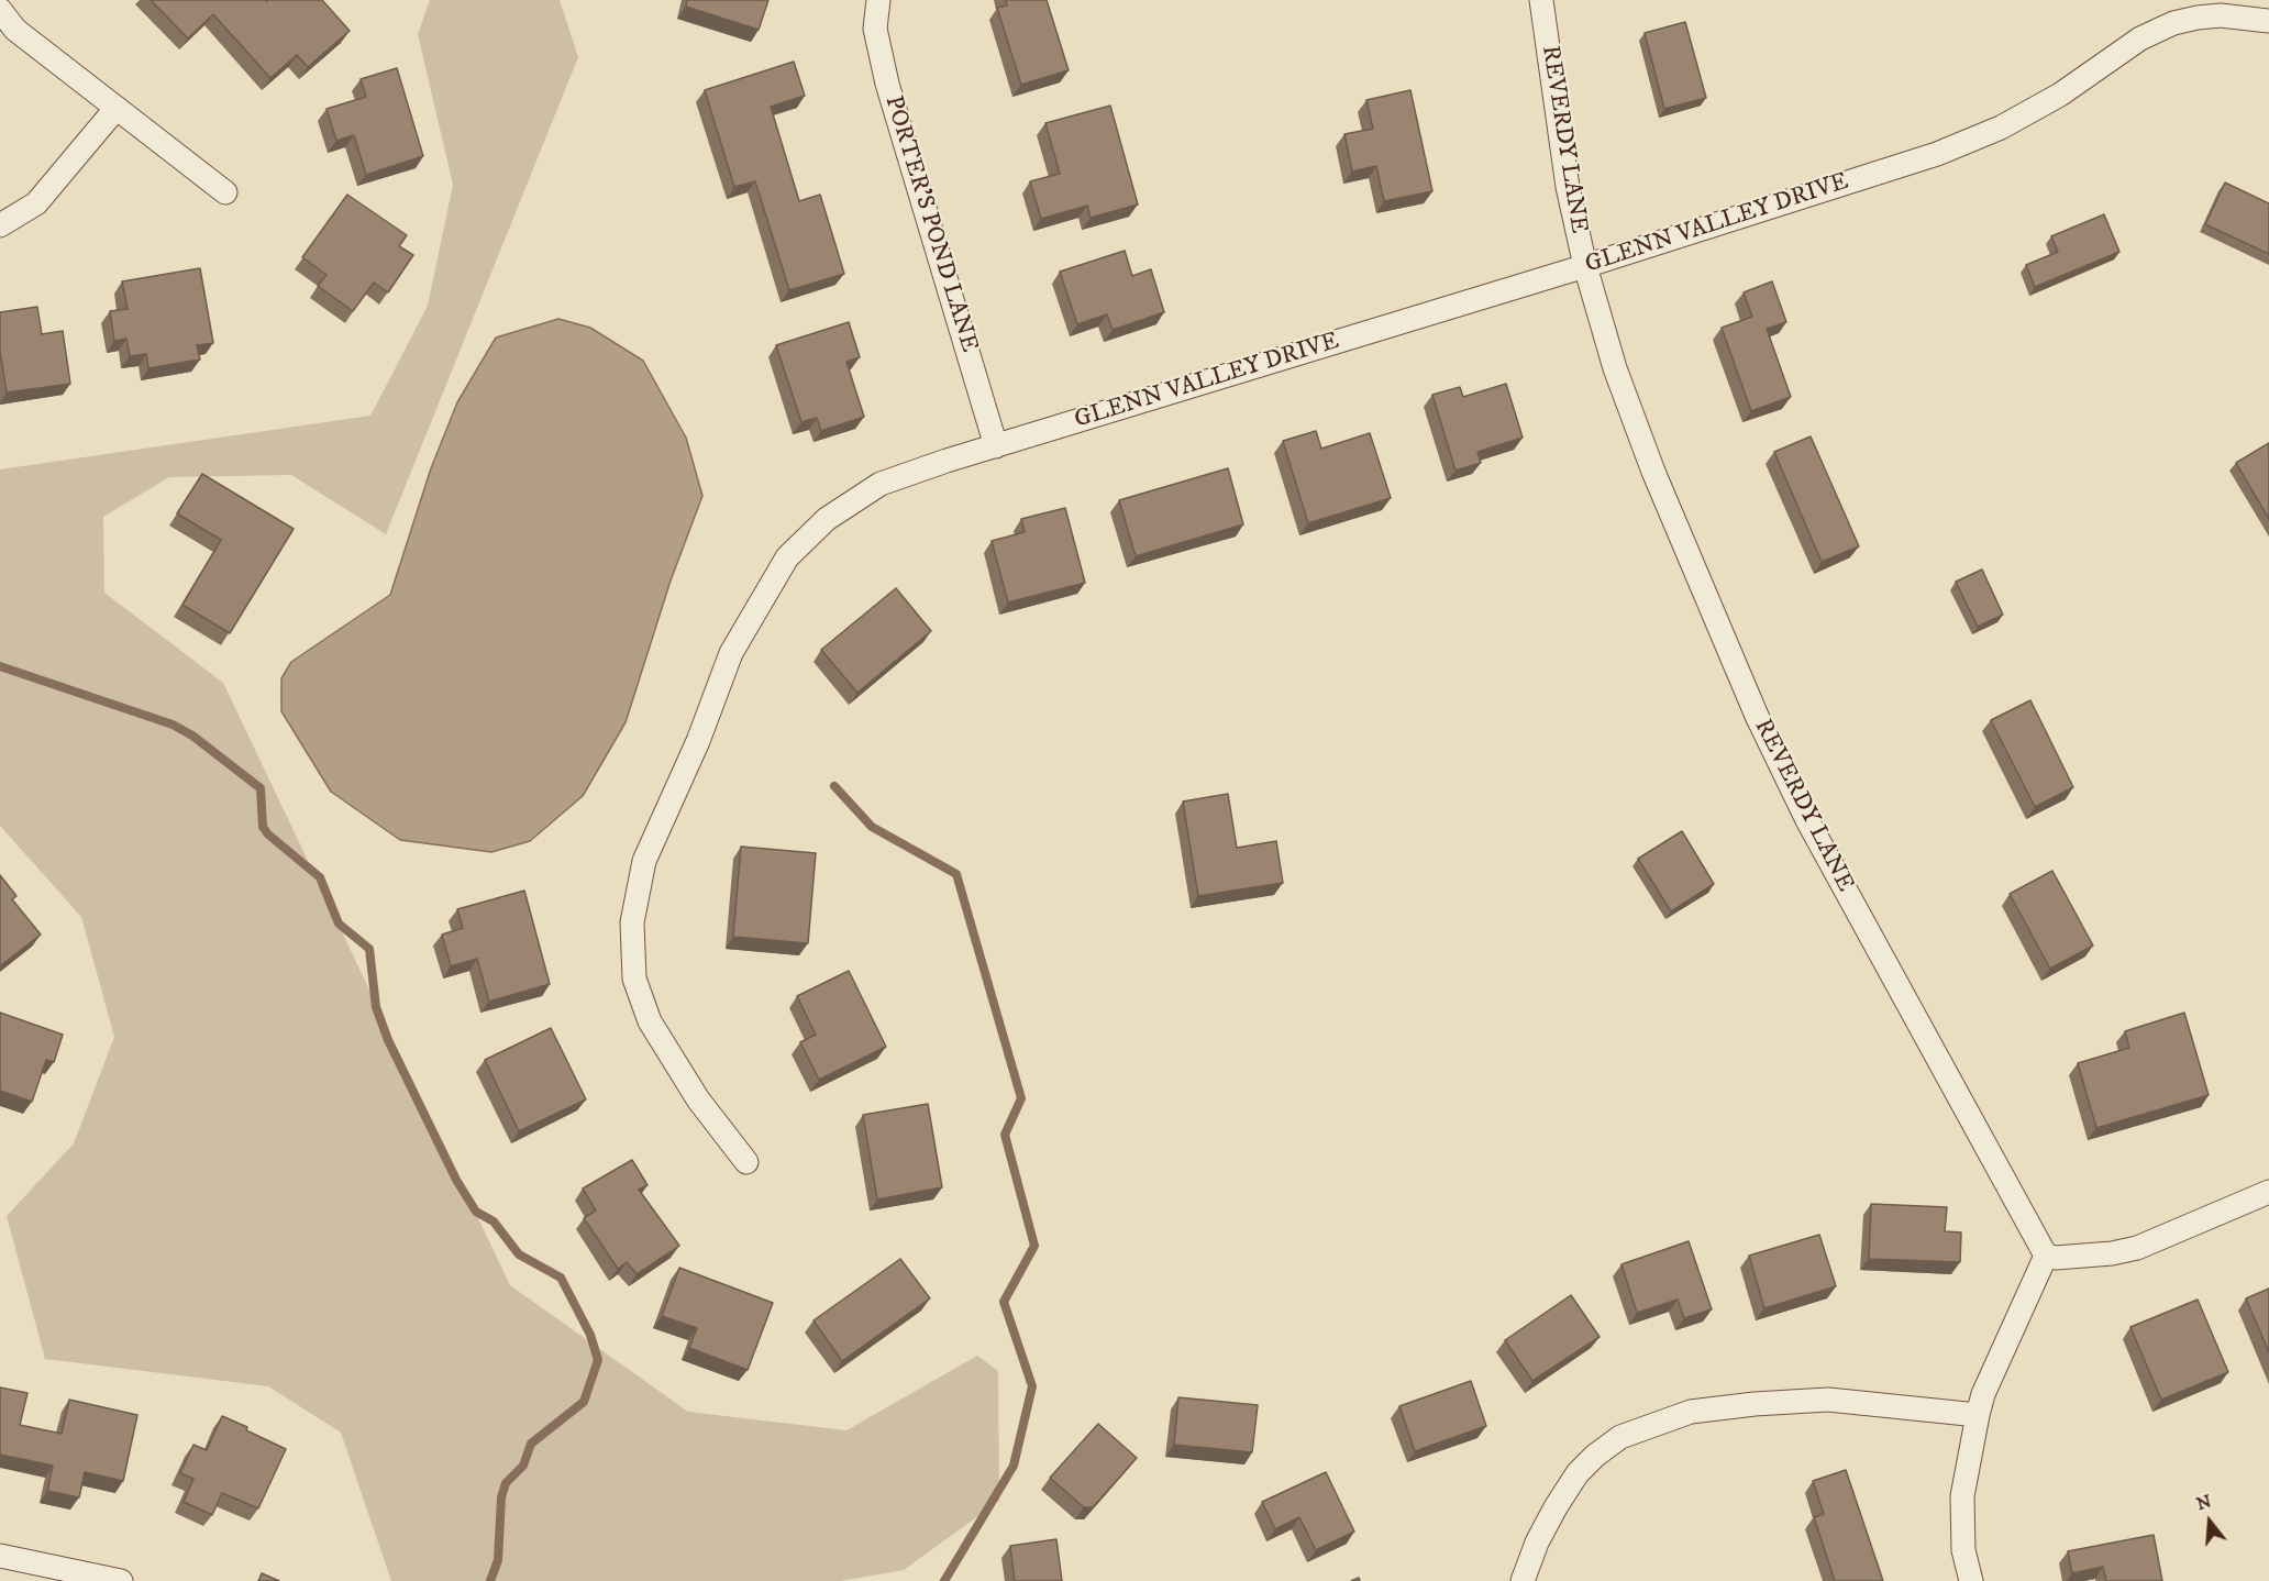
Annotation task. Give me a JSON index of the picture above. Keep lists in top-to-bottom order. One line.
{"streets":{"street":["REVERDY LANE","PORTER'S POND LANE","GLENN VALLEY DRIVE"]},"crossings":[["REVERDY LANE","GLENN VALLEY DRIVE"],["PORTER'S POND LANE","GLENN VALLEY DRIVE"]],"north":"top"}
